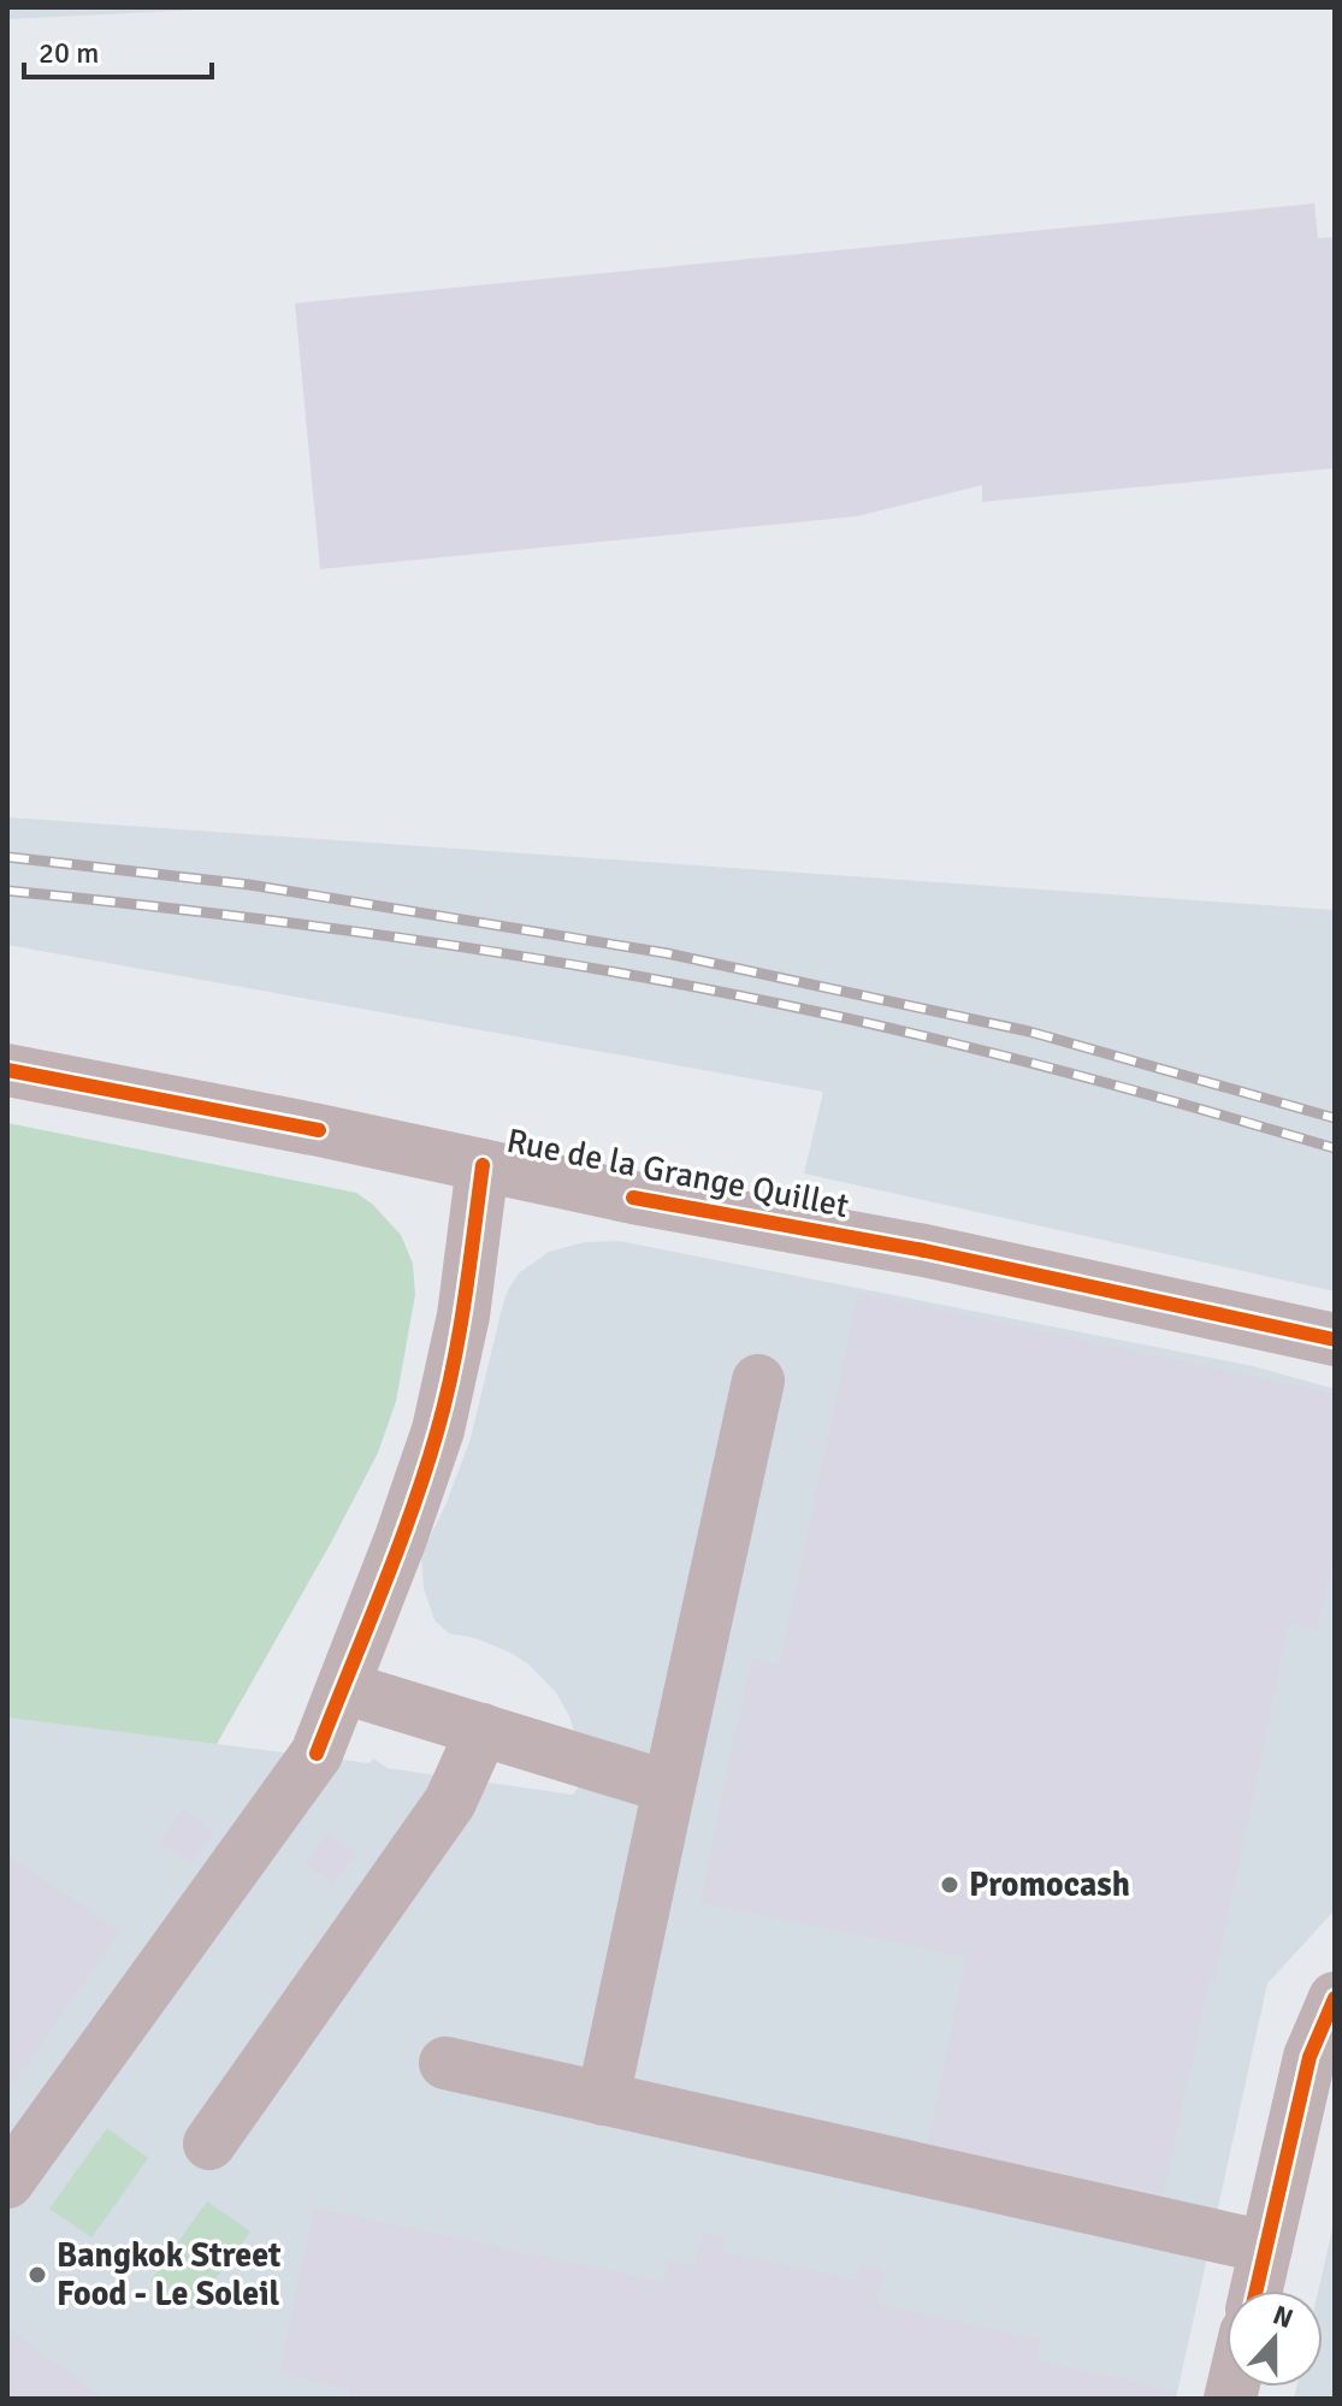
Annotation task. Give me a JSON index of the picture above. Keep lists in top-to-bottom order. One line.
{"streets":{"street":["Rue de la Grange Quillet"]},"places":["Promocash","Bangkok Street Food - Le Soleil"],"scale_bar":"20 m","north":"top"}
